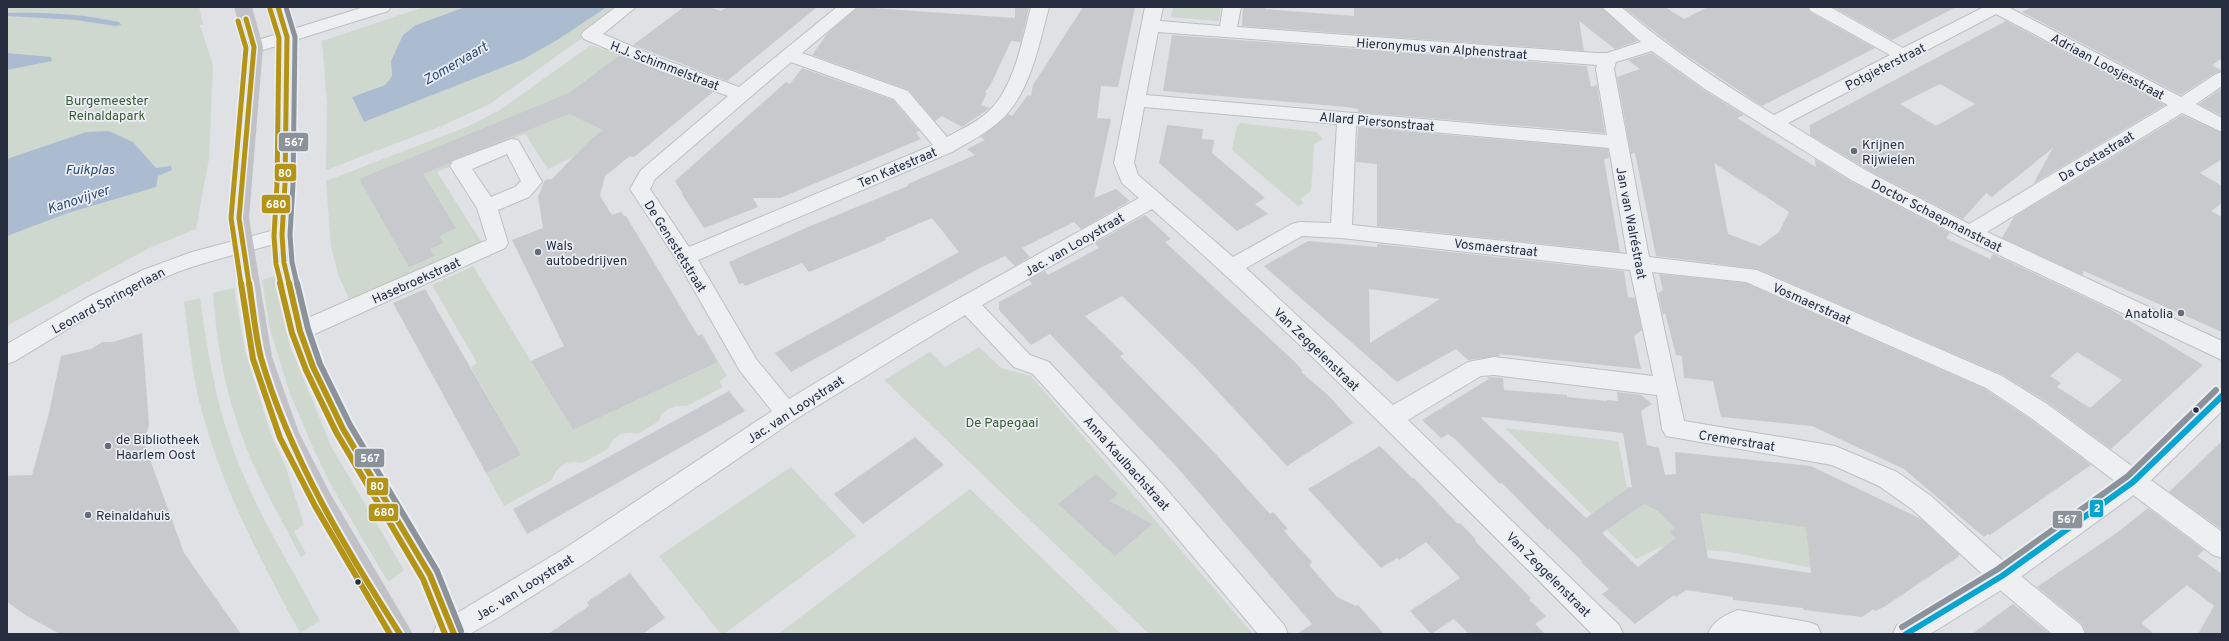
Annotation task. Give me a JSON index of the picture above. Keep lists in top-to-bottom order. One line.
{"streets":{"street":["Hieronymus van Alphenstraat","H.J. Schimmelstraat","Potgieterstraat","Adriaan Loosjesstraat","Allard Piersonstraat","Da Costastraat","Ten Katestraat","Doctor Schaepmanstraat","Jan van Walréstraat","Jac. van Looystraat","De Genestetstraat","Vosmaerstraat","Hasebroekstraat","Leonard Springerlaan","Van Zeggelenstraat","Cremerstraat","Anna Kaulbachstraat"]},"crossings":[["Hieronymus van Alphenstraat","Doctor Schaepmanstraat"],["Hieronymus van Alphenstraat","Jan van Walréstraat"],["Hieronymus van Alphenstraat","Van Zeggelenstraat"],["H.J. Schimmelstraat","De Genestetstraat"],["Potgieterstraat","Adriaan Loosjesstraat"],["Potgieterstraat","Doctor Schaepmanstraat"],["Adriaan Loosjesstraat","Da Costastraat"],["Allard Piersonstraat","Jan van Walréstraat"],["Allard Piersonstraat","Van Zeggelenstraat"],["Da Costastraat","Doctor Schaepmanstraat"],["Ten Katestraat","De Genestetstraat"],["Jan van Walréstraat","Vosmaerstraat"],["Jan van Walréstraat","Cremerstraat"],["Jac. van Looystraat","De Genestetstraat"],["Jac. van Looystraat","Van Zeggelenstraat"],["Jac. van Looystraat","Anna Kaulbachstraat"],["Vosmaerstraat","Van Zeggelenstraat"]],"water":["Zomervaart","Fuikplas","Kanovijver"],"parks":["Burgemeester Reinaldapark","De Papegaai"],"places":["Krijnen Rijwielen","Wals autobedrijven","Anatolia","de Bibliotheek Haarlem Oost","Reinaldahuis"],"lines":["transit line 80","transit line 567","transit line 680","transit line 2"]}
